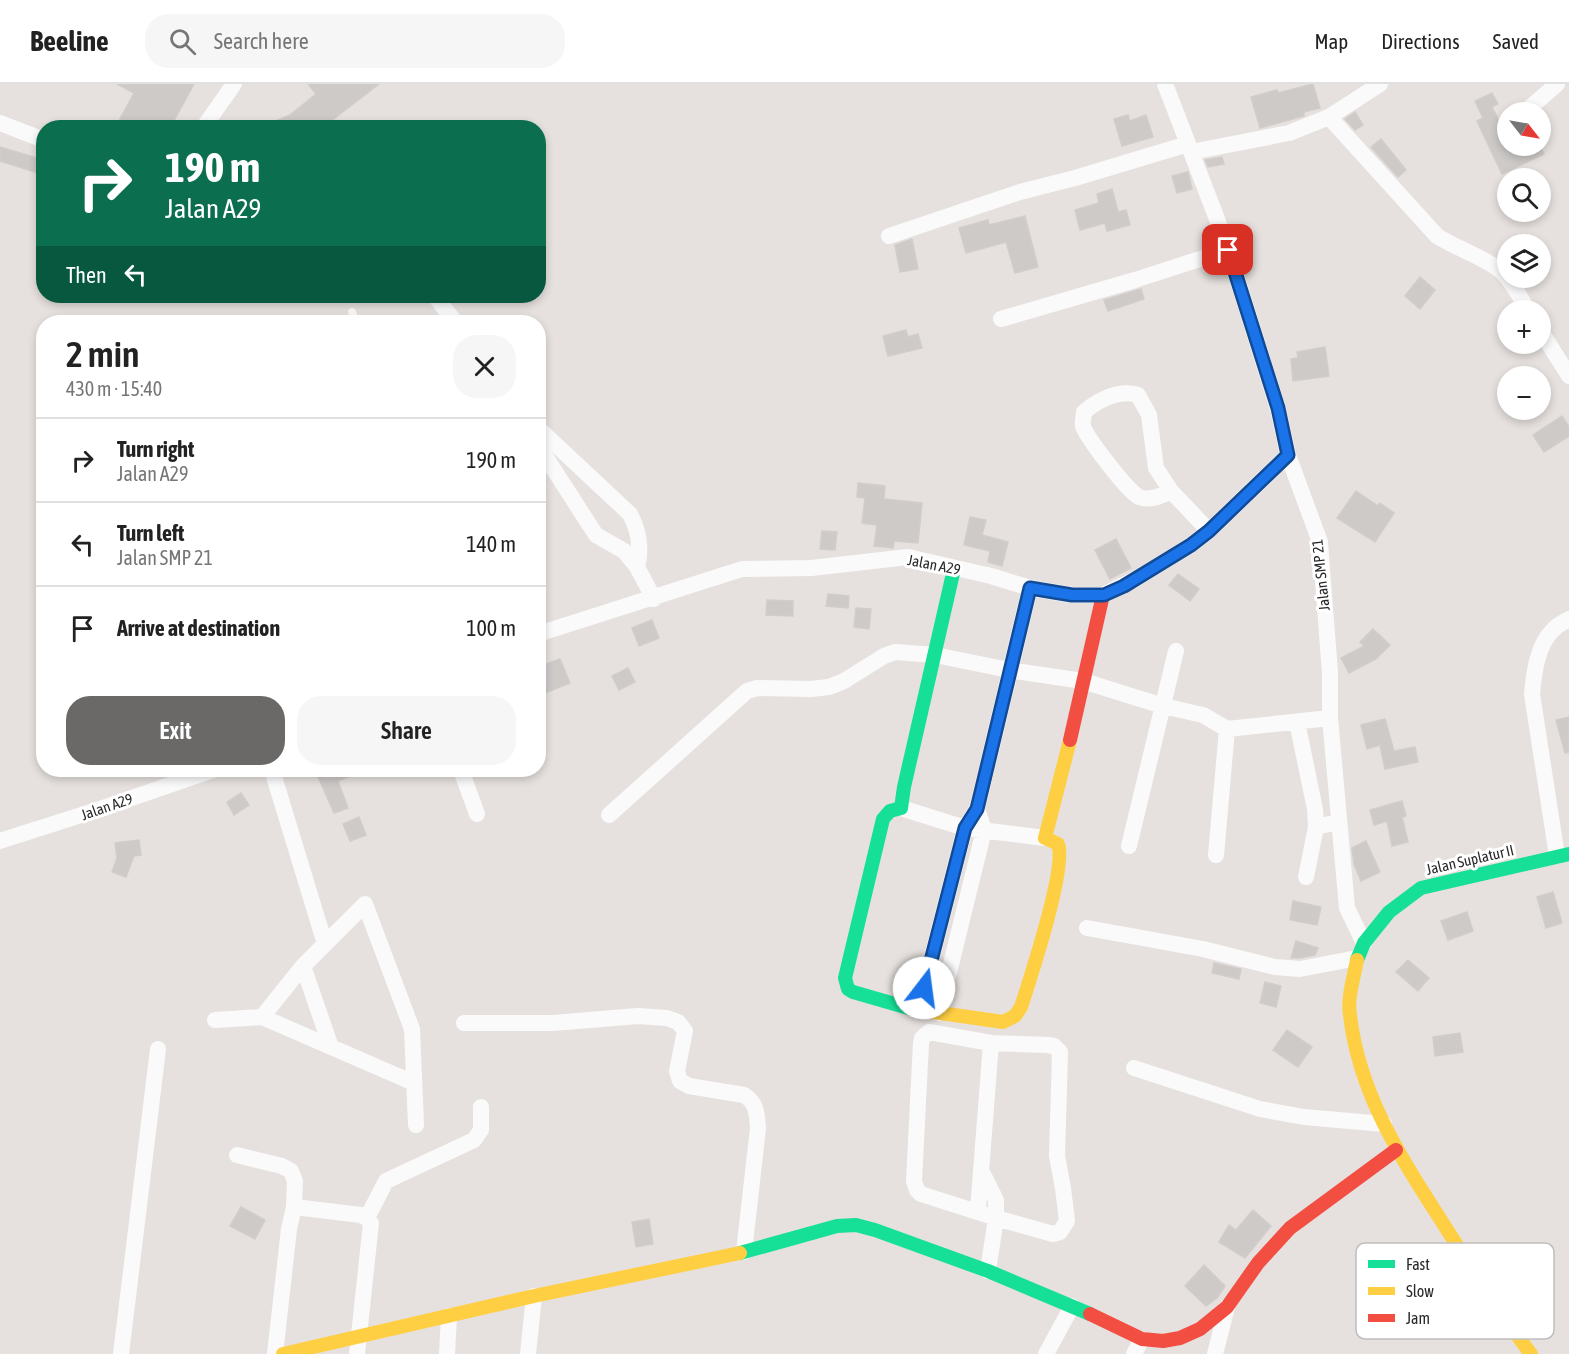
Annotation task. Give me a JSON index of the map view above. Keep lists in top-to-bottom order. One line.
{"streets":{"street":["Jalan A29","Jalan SMP 21","Jalan Suplatur II"]},"crossings":[["Jalan A29","Jalan SMP 21"],["Jalan SMP 21","Jalan Suplatur II"]],"legend":["Fast","Slow","Jam"],"north":"bottom right","page":{"header":"Beeline","search":"Search here","nav":["Map","Directions","Saved"],"map_buttons":["+","−"],"turn":["190 m","Jalan A29"],"then":"Then","heading":["2 min","430 m · 15:40"],"list":[{"name":"Turn right","note":"Jalan A29","value":"190 m"},{"name":"Turn left","note":"Jalan SMP 21","value":"140 m"},{"name":"Arrive at destination","value":"100 m"}],"buttons":["Exit","Share"]}}
